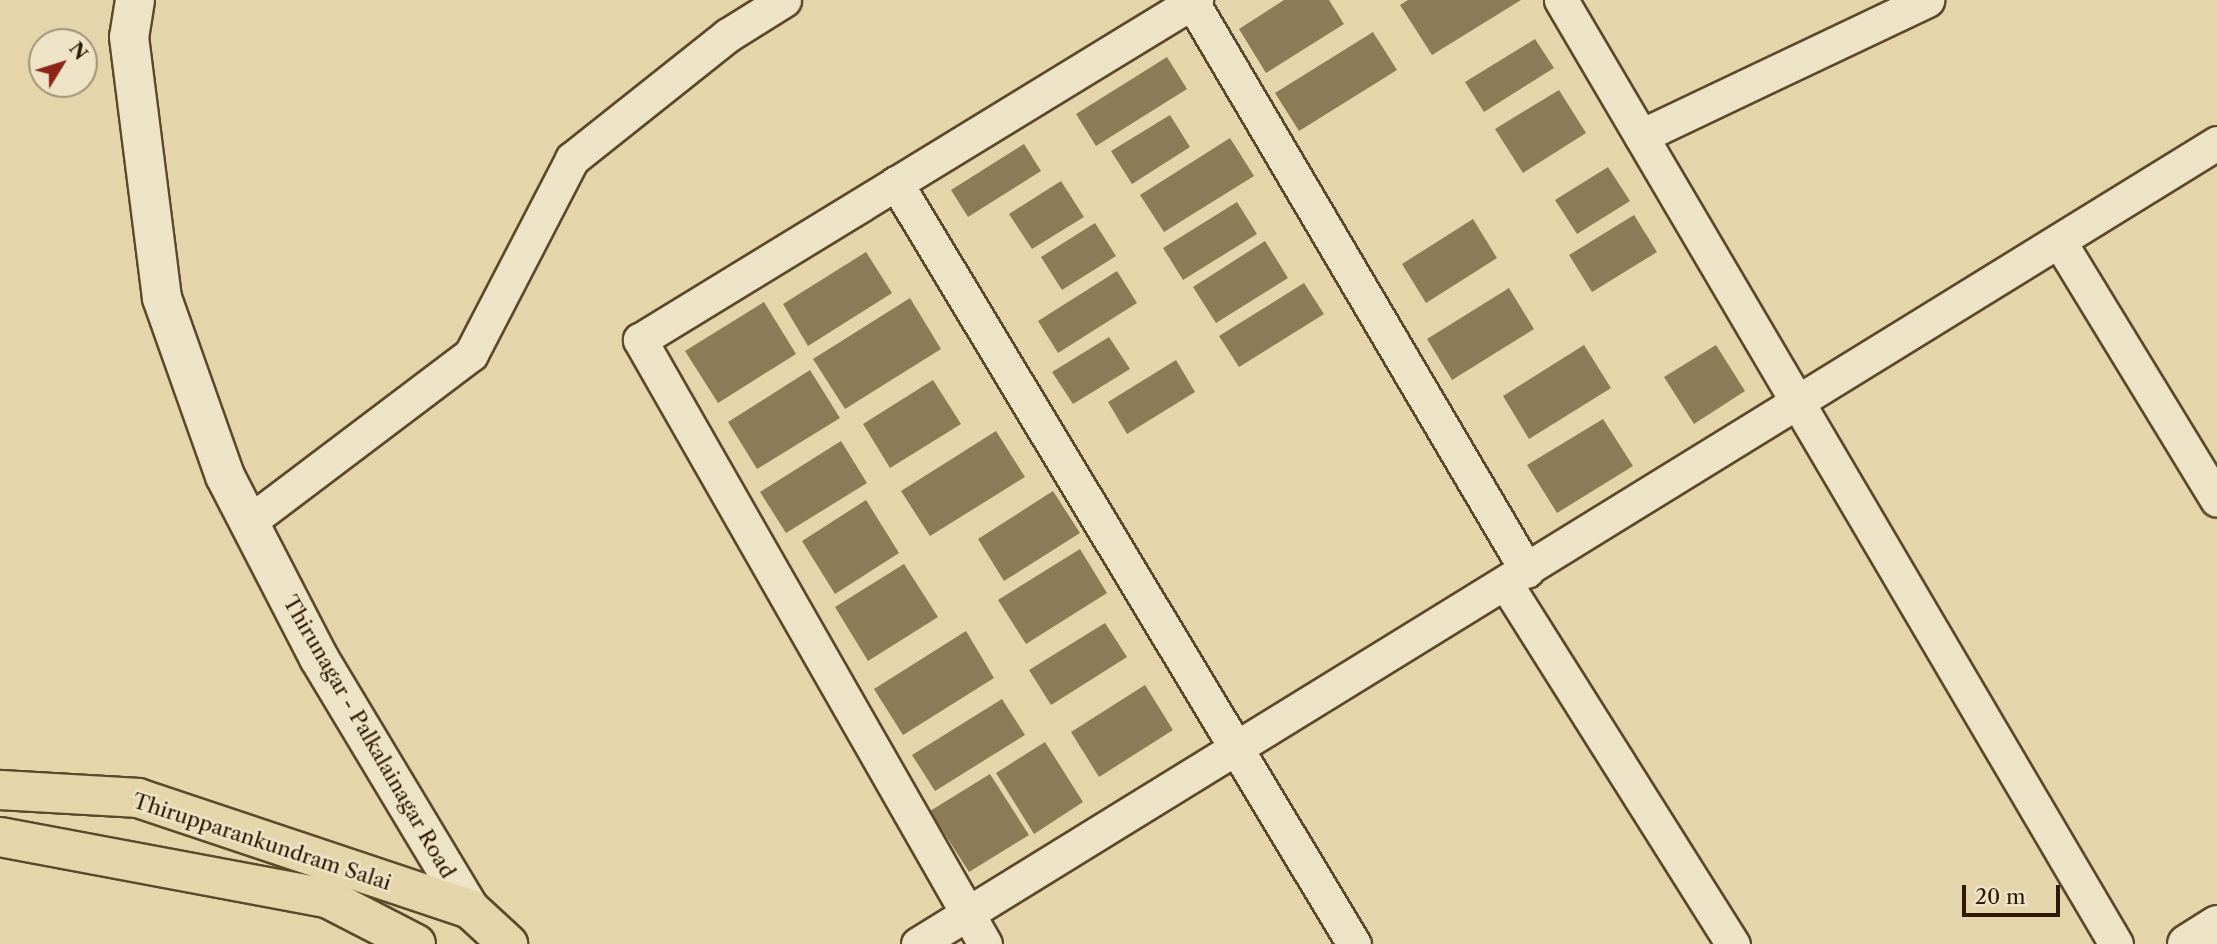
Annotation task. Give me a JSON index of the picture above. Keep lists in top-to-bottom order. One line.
{"streets":{"main road":["Thirunagar - Palkalainagar Road","Thirupparankundram Salai"]},"crossings":[["Thirunagar - Palkalainagar Road","Thirupparankundram Salai"]],"scale_bar":"20 m","north":"top right"}
